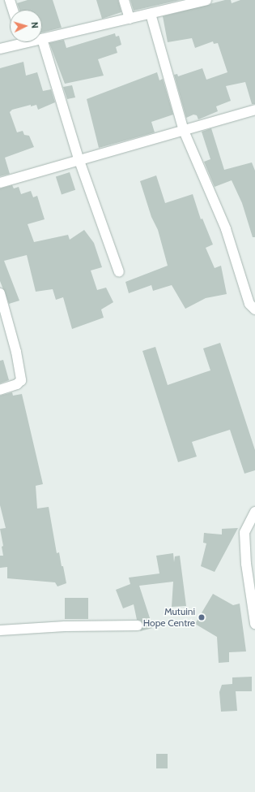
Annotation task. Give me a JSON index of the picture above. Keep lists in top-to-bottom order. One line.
{"places":["Mutuini Hope Centre"],"north":"right"}
